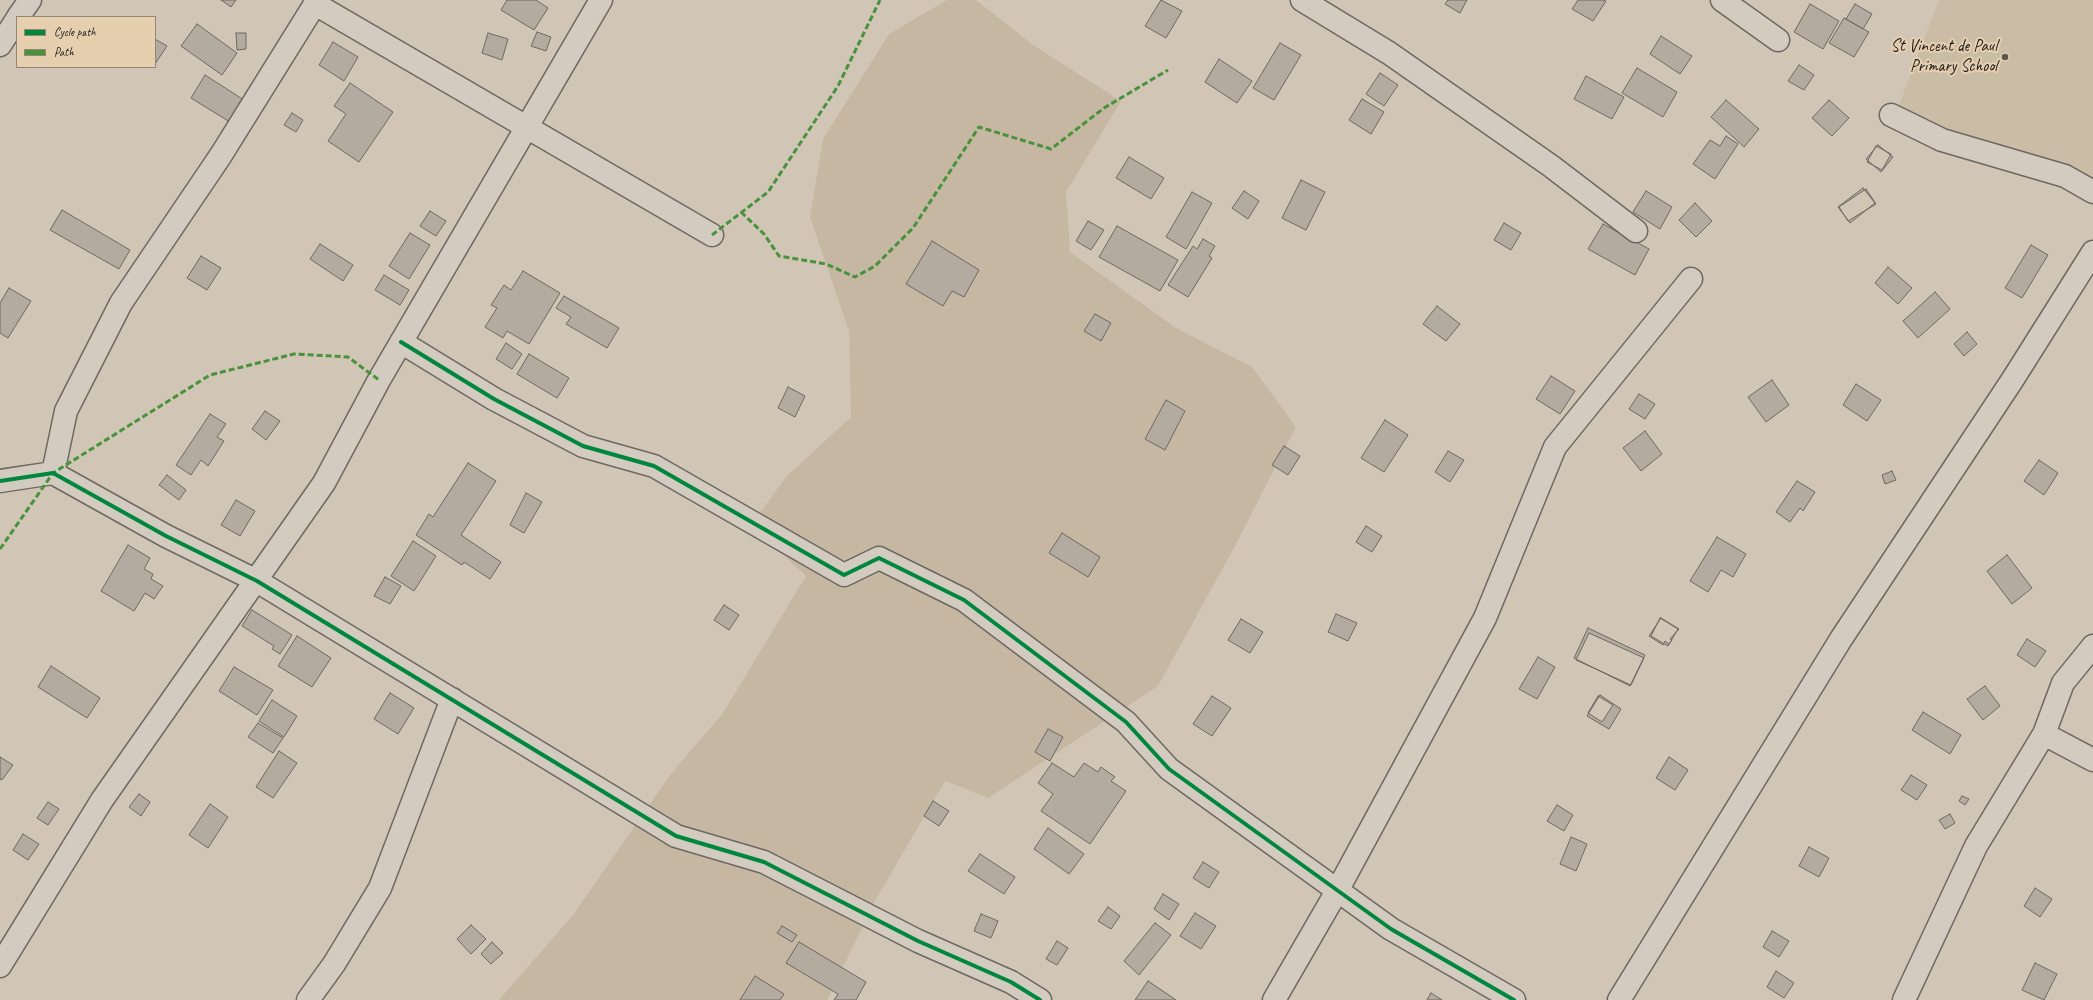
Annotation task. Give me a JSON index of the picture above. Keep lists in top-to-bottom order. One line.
{"places":["St Vincent de Paul Primary School"],"legend":["Cycle path","Path"]}
